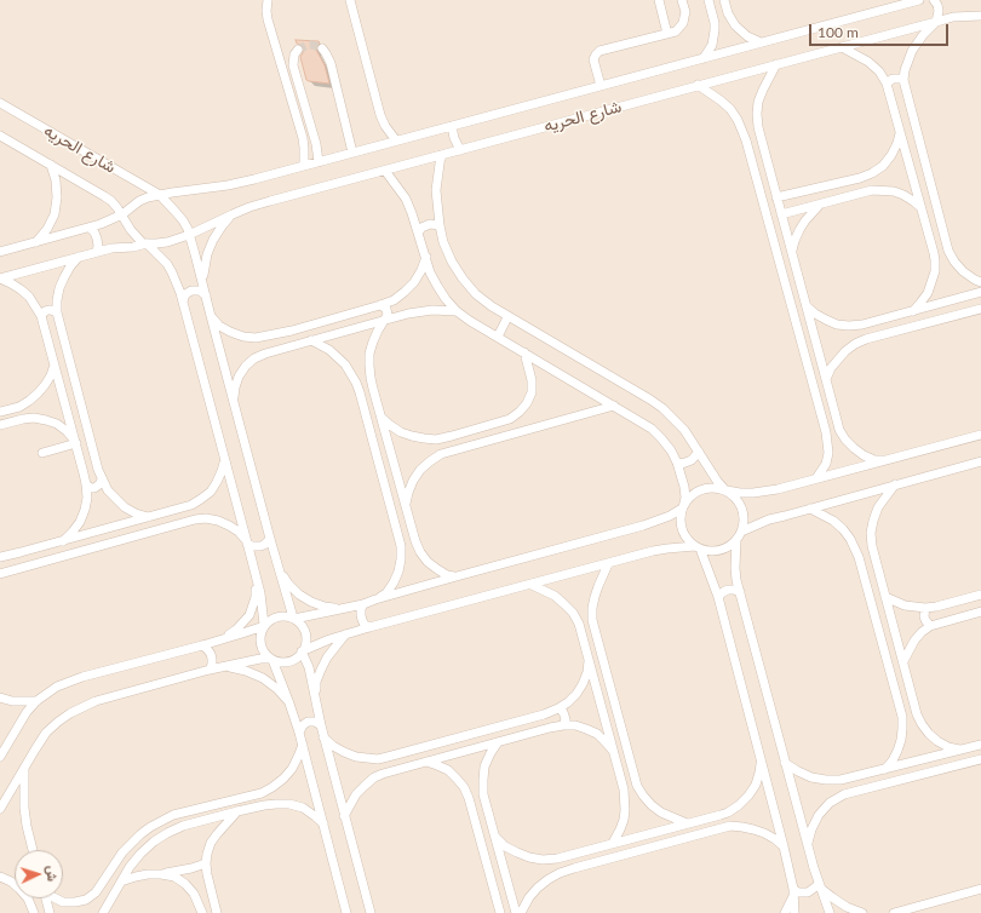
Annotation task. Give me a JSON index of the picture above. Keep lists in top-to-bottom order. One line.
{"streets":{"street":["شارع الحريه"]},"scale_bar":"100 m","north":"right"}
